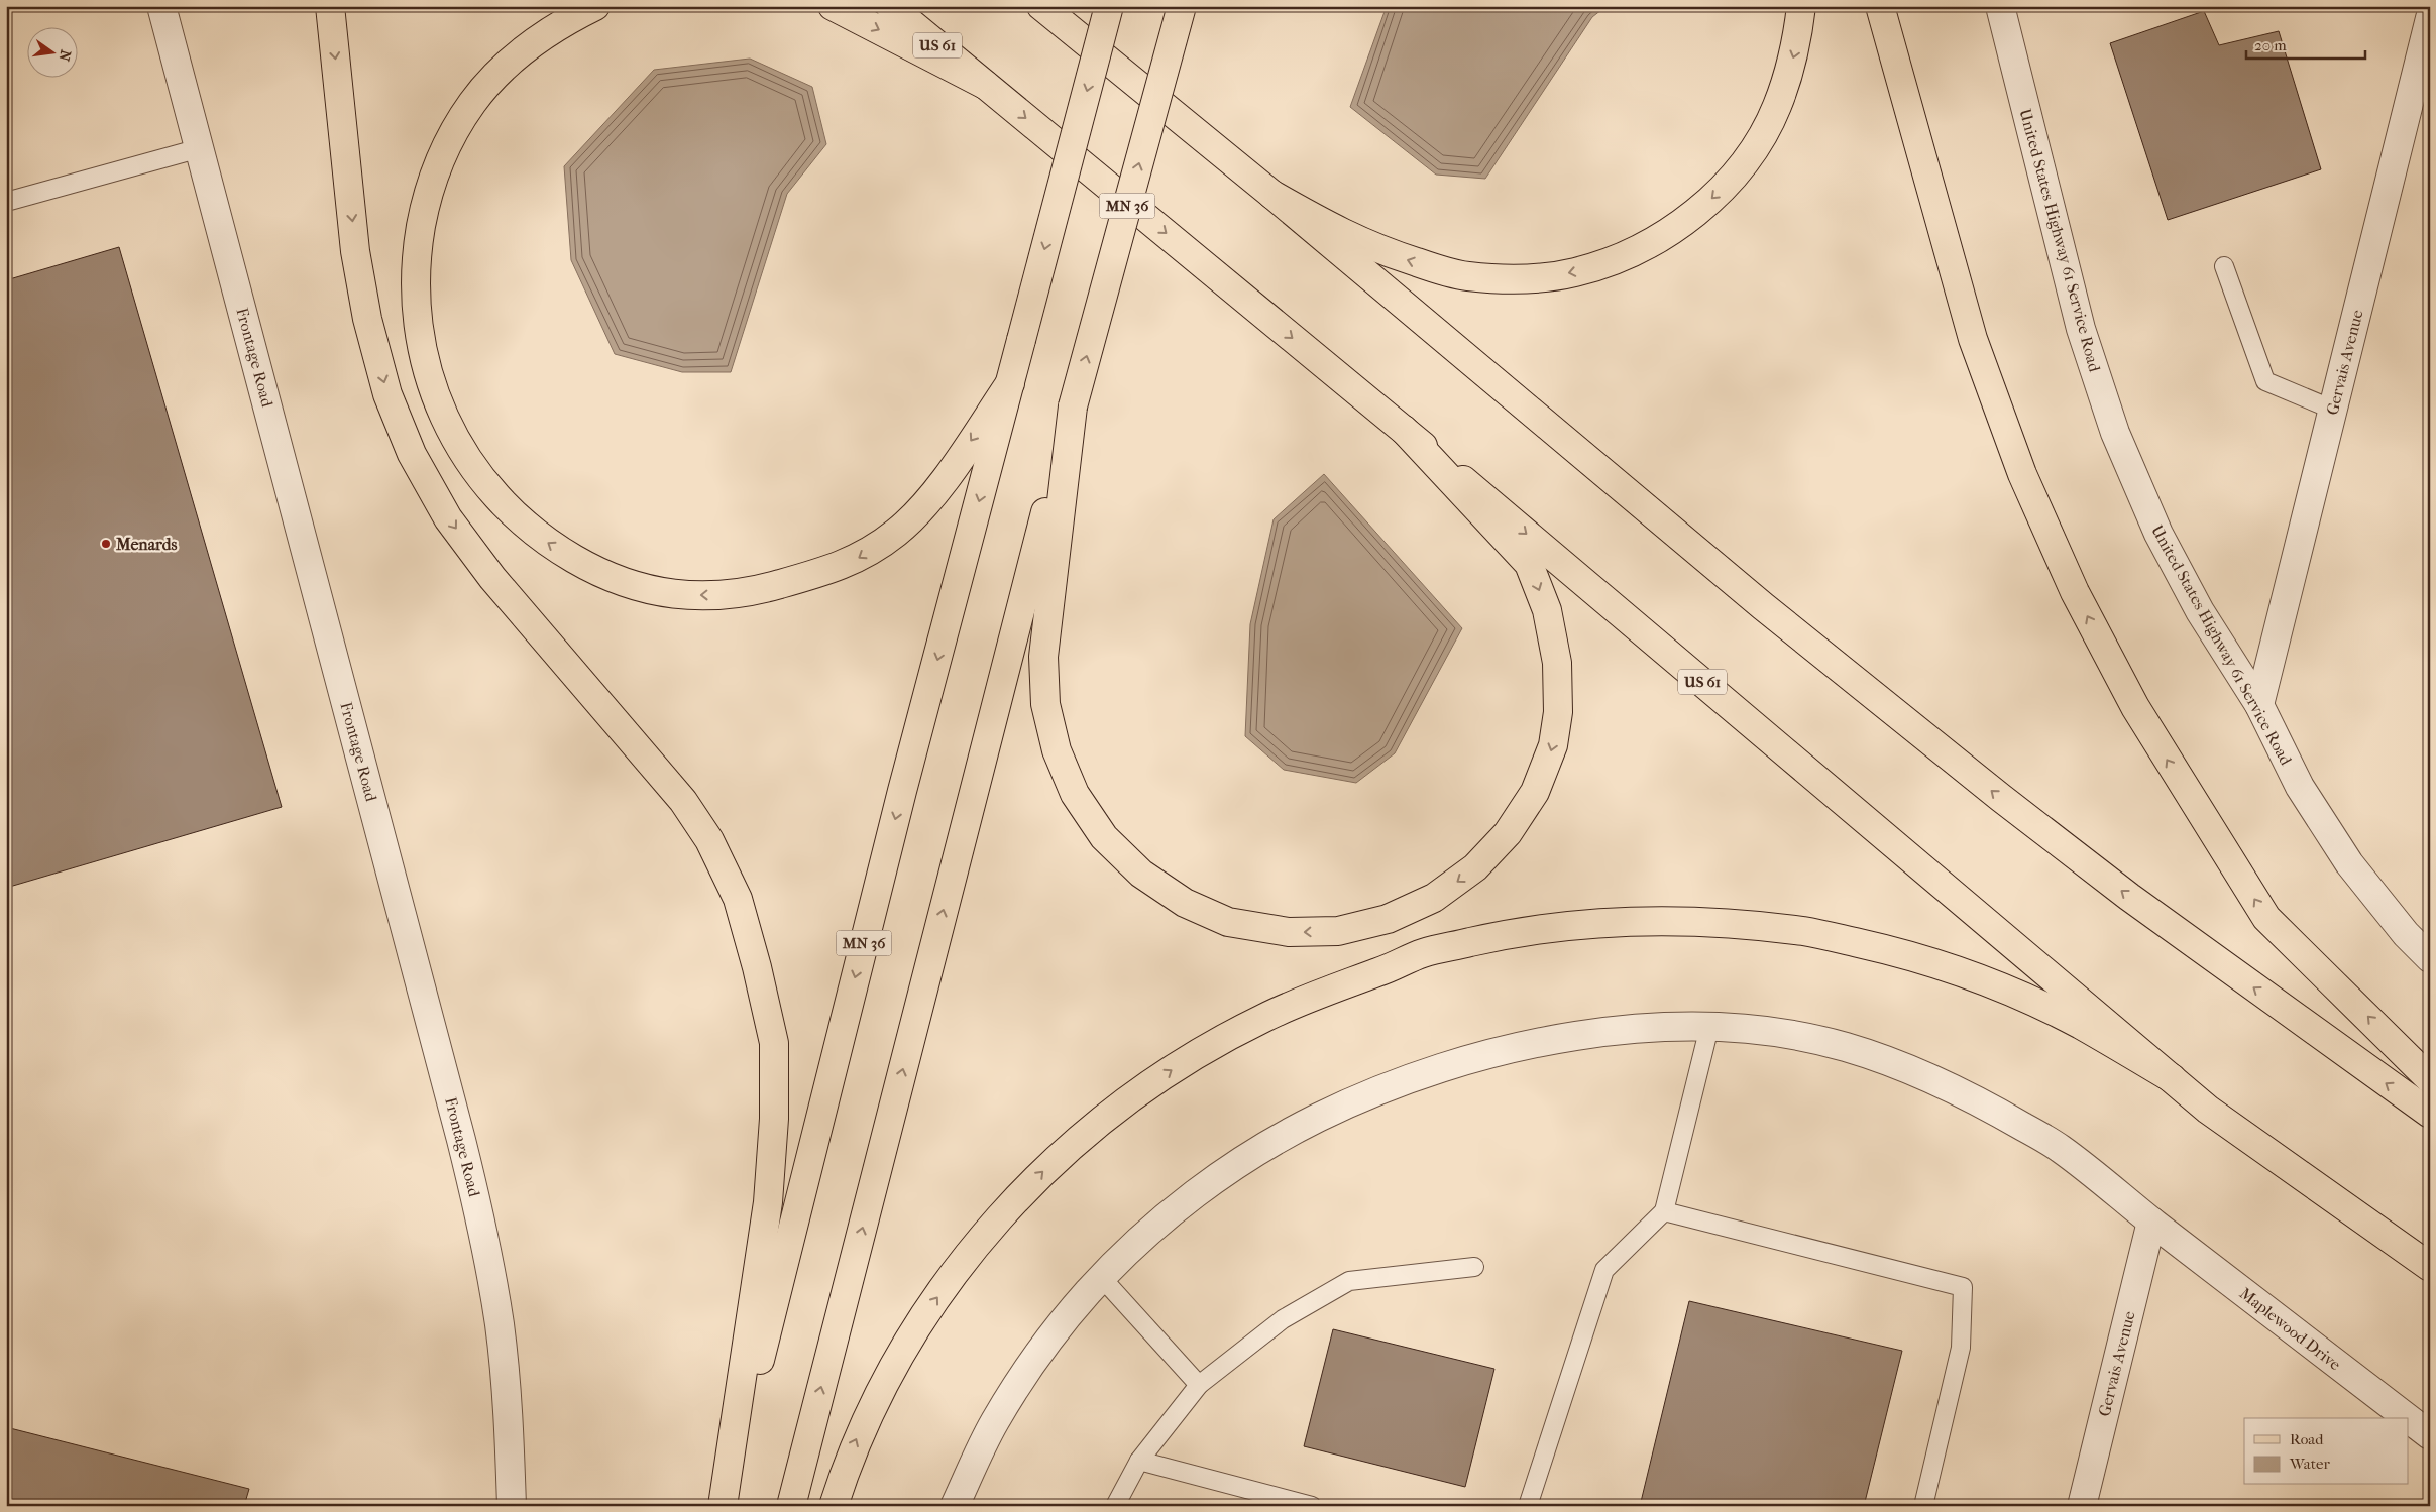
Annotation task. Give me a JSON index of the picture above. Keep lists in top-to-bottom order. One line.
{"streets":{"main road":["US 61","MN 36"],"street":["United States Highway 61 Service Road","Frontage Road","Gervais Avenue","Maplewood Drive"]},"crossings":[["United States Highway 61 Service Road","Gervais Avenue"],["Gervais Avenue","Maplewood Drive"]],"places":["Menards"],"legend":["Road","Water"],"scale_bar":"20 m","north":"right"}
